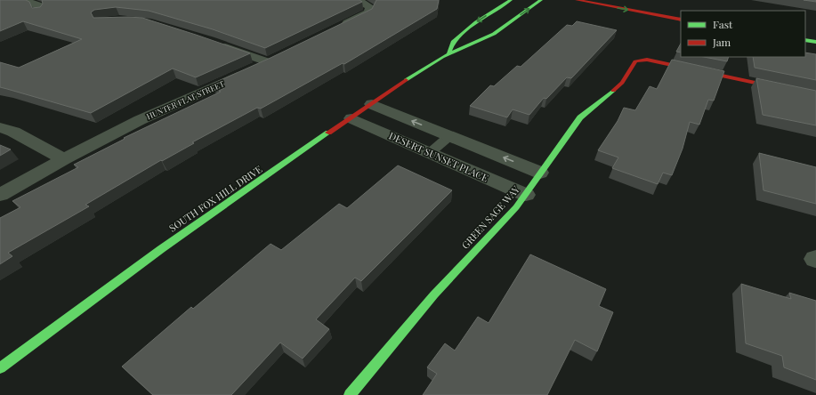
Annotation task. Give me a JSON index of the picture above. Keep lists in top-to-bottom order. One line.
{"streets":{"street":["HUNTER FLAT STREET","DESERT SUNSET PLACE","SOUTH FOX HILL DRIVE","GREEN SAGE WAY"]},"crossings":[["DESERT SUNSET PLACE","SOUTH FOX HILL DRIVE"],["DESERT SUNSET PLACE","GREEN SAGE WAY"]],"legend":["Fast","Jam"]}
